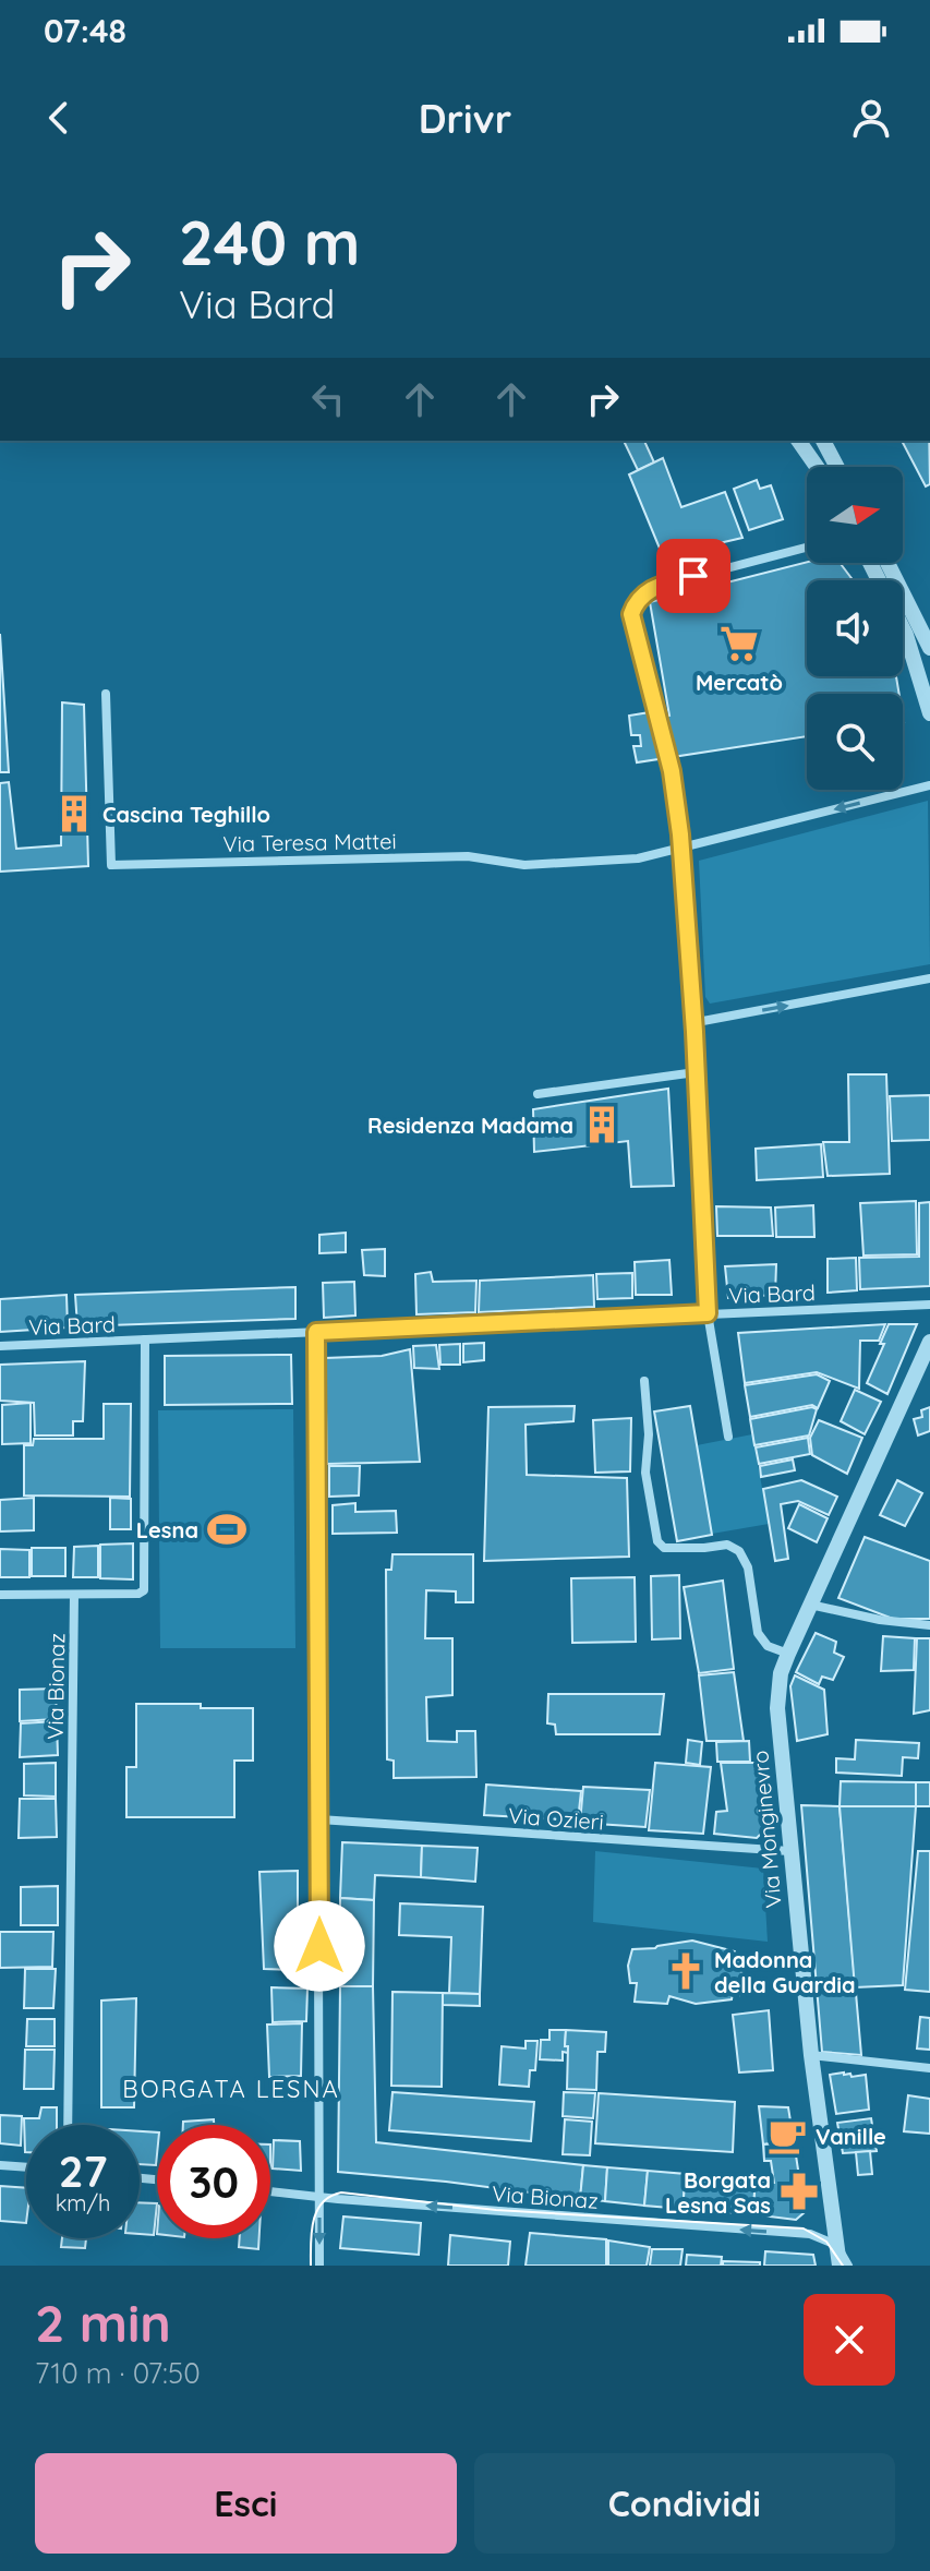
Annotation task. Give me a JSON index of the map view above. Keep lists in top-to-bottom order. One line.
{"streets":{"street":["Via Teresa Mattei","Via Bard","Via Bionaz","Via Ozieri","Via Monginevro"]},"crossings":[["Via Bard","Via Bionaz"],["Via Bionaz","Via Monginevro"],["Via Ozieri","Via Monginevro"]],"one_way":["Via Bionaz"],"districts":["BORGATA LESNA"],"places":{"supermarket":["Mercatò"],"building":["Cascina Teghillo","Residenza Madama"],"sports":["Lesna"],"church":["Madonna della Guardia"],"cafe":["Vanille"],"pharmacy":["Borgata Lesna Sas"]},"north":"right","page":{"status":"07:48","header":"Drivr","turn":["240 m","Via Bard"],"speed":"27 km/h","limit":"30","heading":["2 min","710 m · 07:50"],"buttons":["Esci","Condividi"]}}
